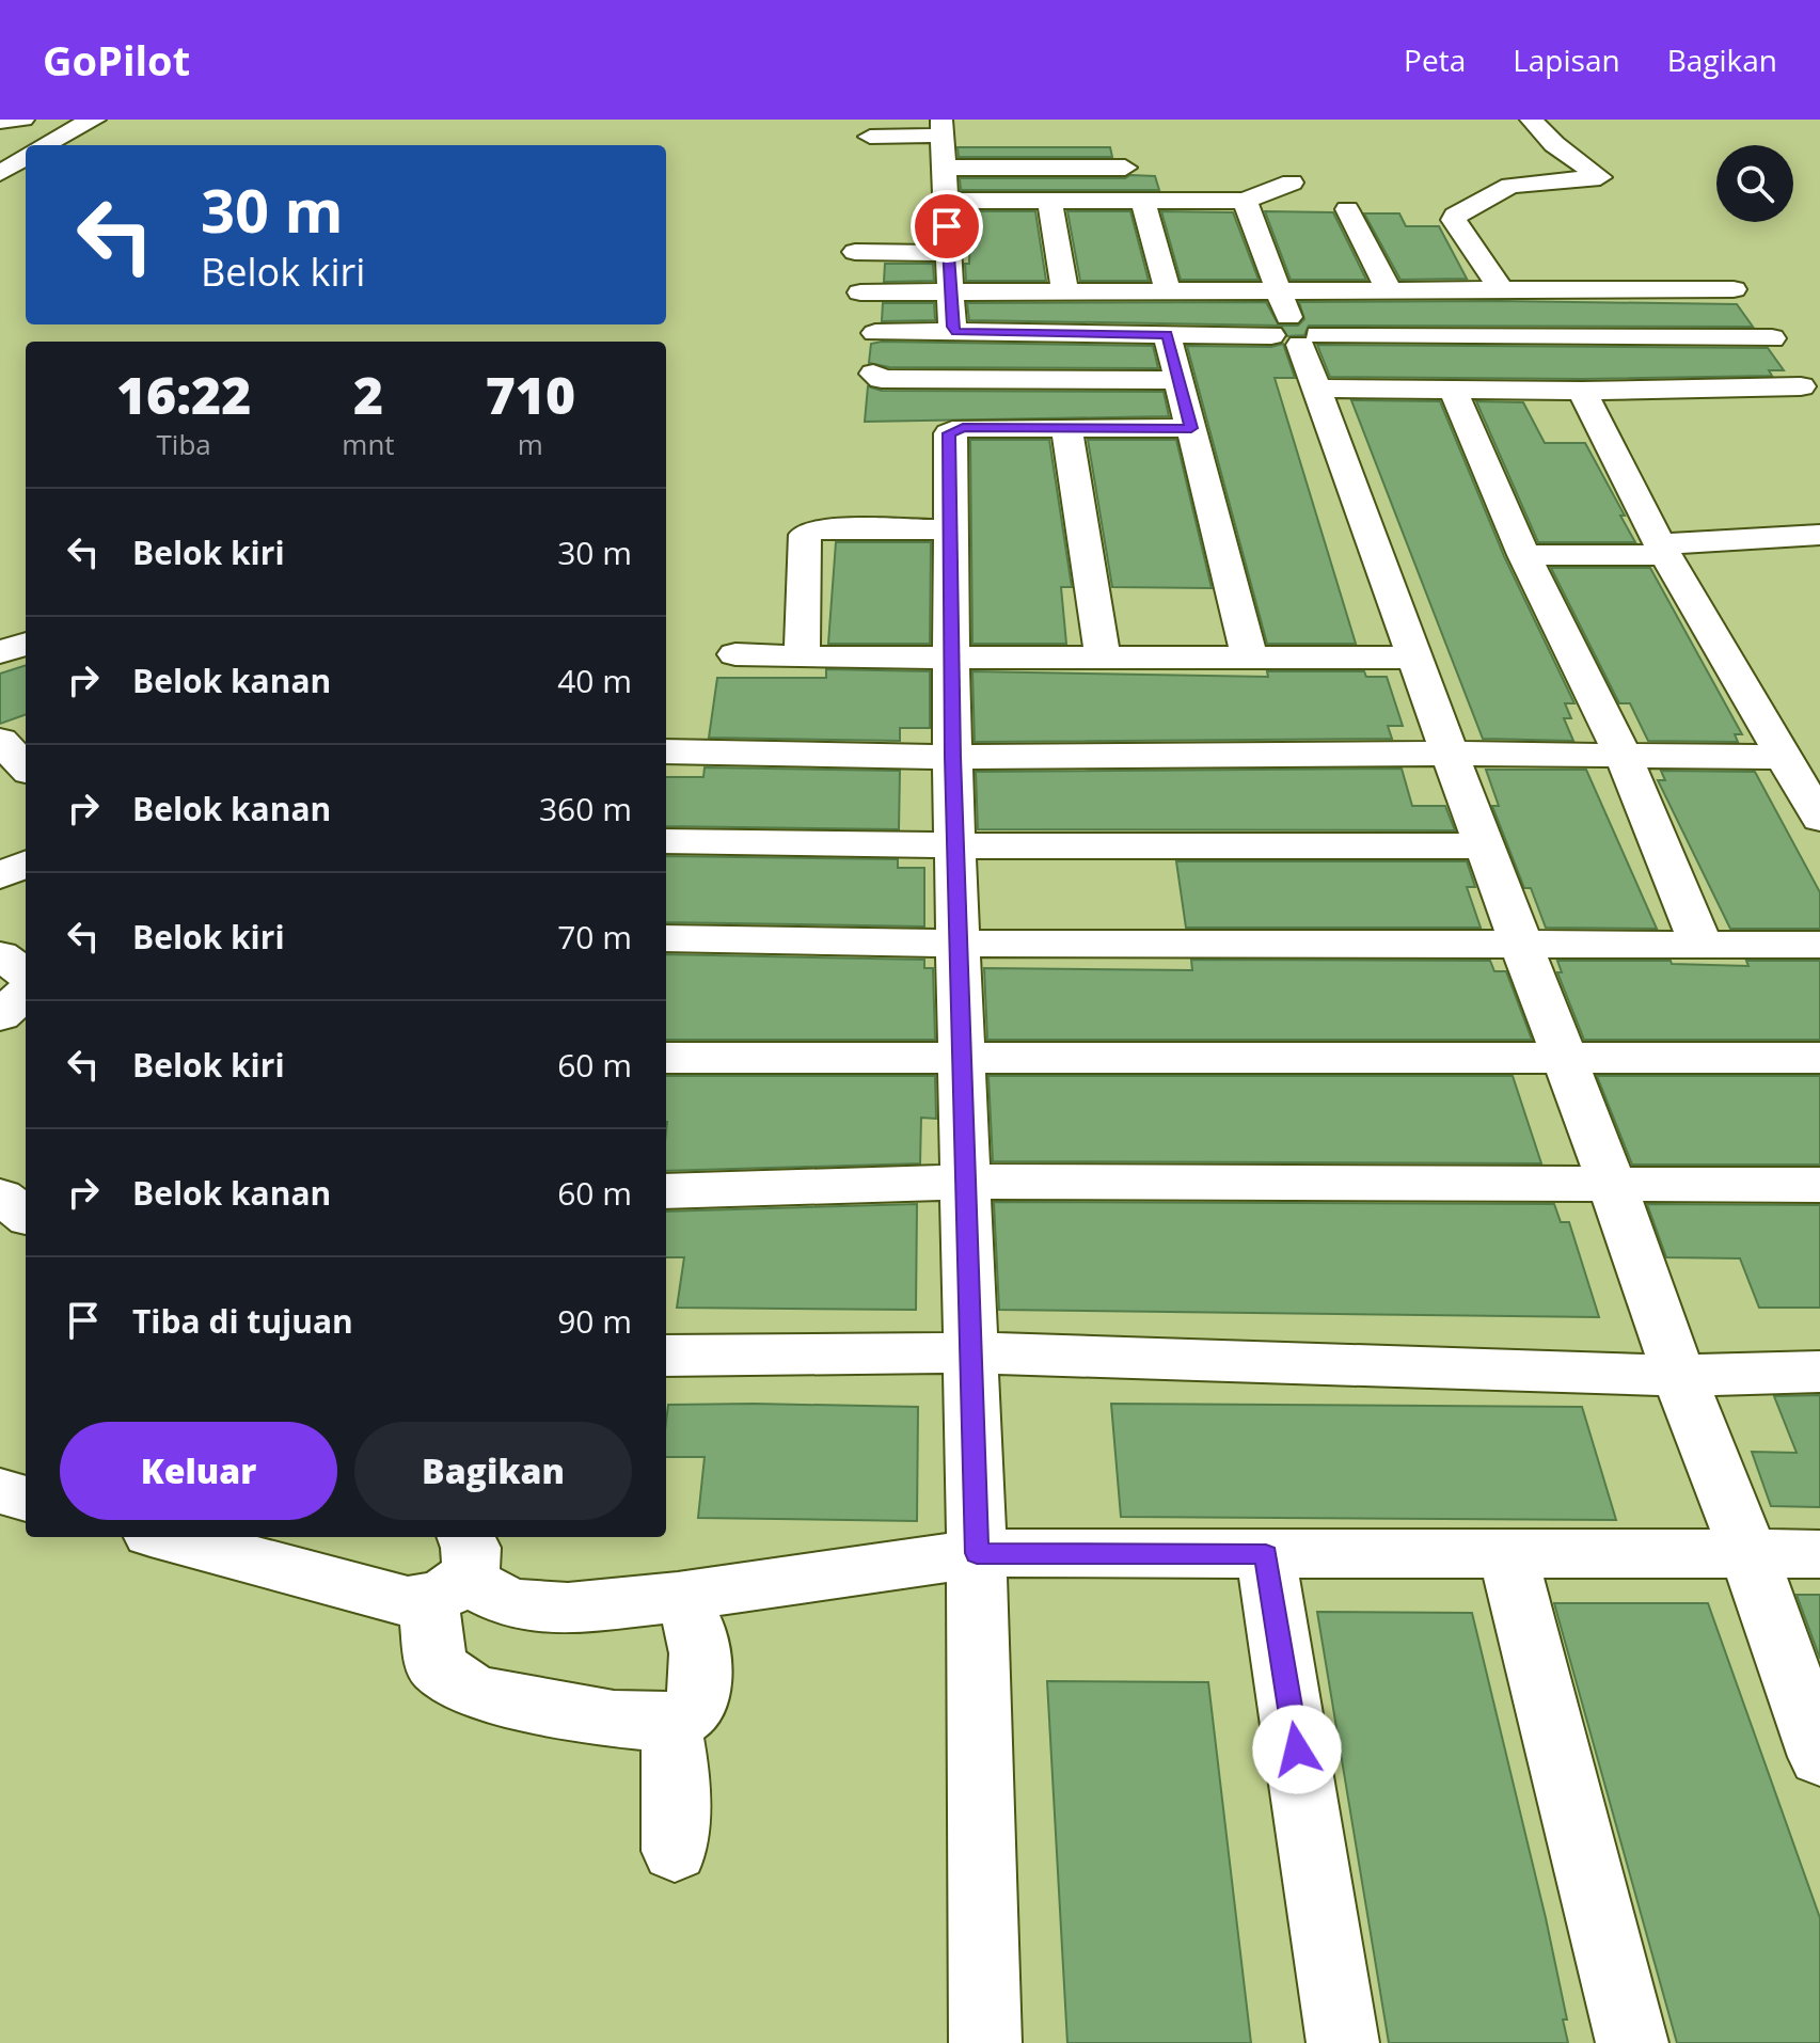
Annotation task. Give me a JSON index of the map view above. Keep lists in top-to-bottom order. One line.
{"page":{"header":"GoPilot","nav":["Peta","Lapisan","Bagikan"],"turn":["30 m","Belok kiri"],"eta":["16:22","Tiba","2","mnt","710","m"],"list":[{"name":"Belok kiri","value":"30 m"},{"name":"Belok kanan","value":"40 m"},{"name":"Belok kanan","value":"360 m"},{"name":"Belok kiri","value":"70 m"},{"name":"Belok kiri","value":"60 m"},{"name":"Belok kanan","value":"60 m"},{"name":"Tiba di tujuan","value":"90 m"}],"buttons":["Keluar","Bagikan"]}}
